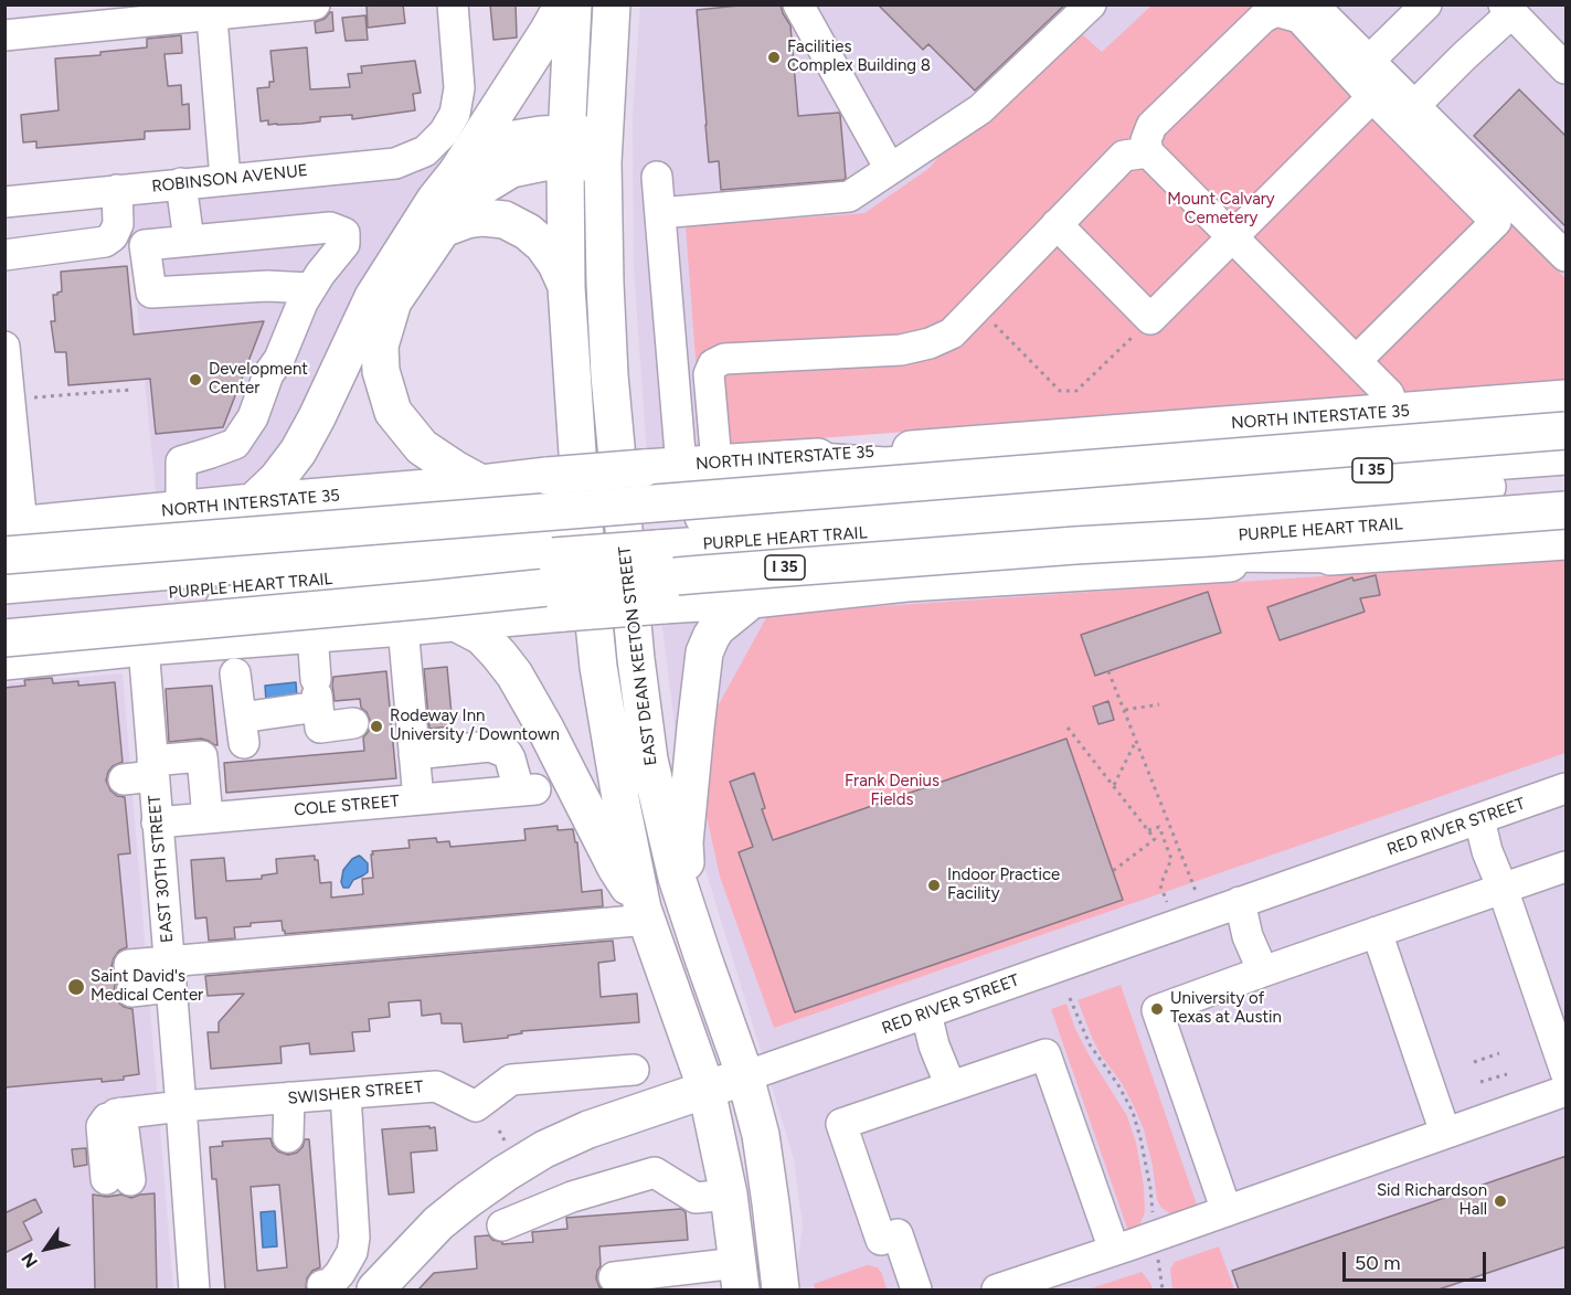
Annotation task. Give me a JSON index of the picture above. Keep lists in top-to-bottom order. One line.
{"streets":{"main road":["NORTH INTERSTATE 35","I 35","PURPLE HEART TRAIL","EAST DEAN KEETON STREET","RED RIVER STREET"],"street":["ROBINSON AVENUE","COLE STREET","EAST 30TH STREET","SWISHER STREET"]},"crossings":[["NORTH INTERSTATE 35","I 35"],["EAST DEAN KEETON STREET","RED RIVER STREET"],["COLE STREET","EAST 30TH STREET"],["EAST 30TH STREET","SWISHER STREET"]],"parks":["Mount Calvary Cemetery","Frank Denius Fields"],"places":["Facilities Complex Building 8","Development Center","Rodeway Inn University / Downtown","Indoor Practice Facility","Saint David's Medical Center","University of Texas at Austin","Sid Richardson Hall"],"scale_bar":"50 m","north":"bottom left"}
